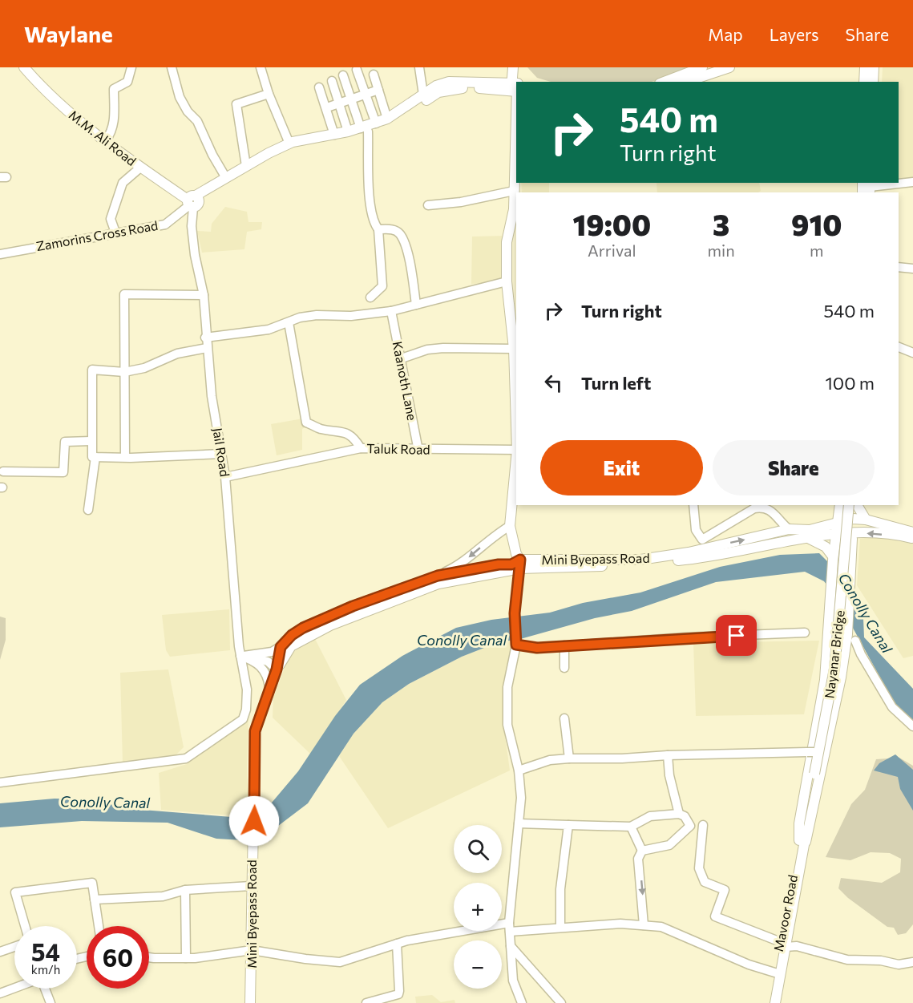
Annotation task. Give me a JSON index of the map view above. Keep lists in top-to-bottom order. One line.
{"streets":{"main road":["M.M. Ali Road","Mini Byepass Road","Nayanar Bridge","Mavoor Road"],"street":["Zamorins Cross Road","Kaanoth Lane","Taluk Road","Jail Road"]},"crossings":[["M.M. Ali Road","Zamorins Cross Road"],["M.M. Ali Road","Jail Road"],["Zamorins Cross Road","Jail Road"],["Kaanoth Lane","Taluk Road"],["Taluk Road","Jail Road"],["Nayanar Bridge","Mavoor Road"]],"water":["Conolly Canal"],"page":{"header":"Waylane","nav":["Map","Layers","Share"],"turn":["540 m","Turn right"],"eta":["19:00","Arrival","3","min","910","m"],"list":[{"name":"Turn right","value":"540 m"},{"name":"Turn left","value":"100 m"}],"buttons":["Exit","Share"],"map_buttons":["+","−"],"speed":"54 km/h","limit":"60"}}
